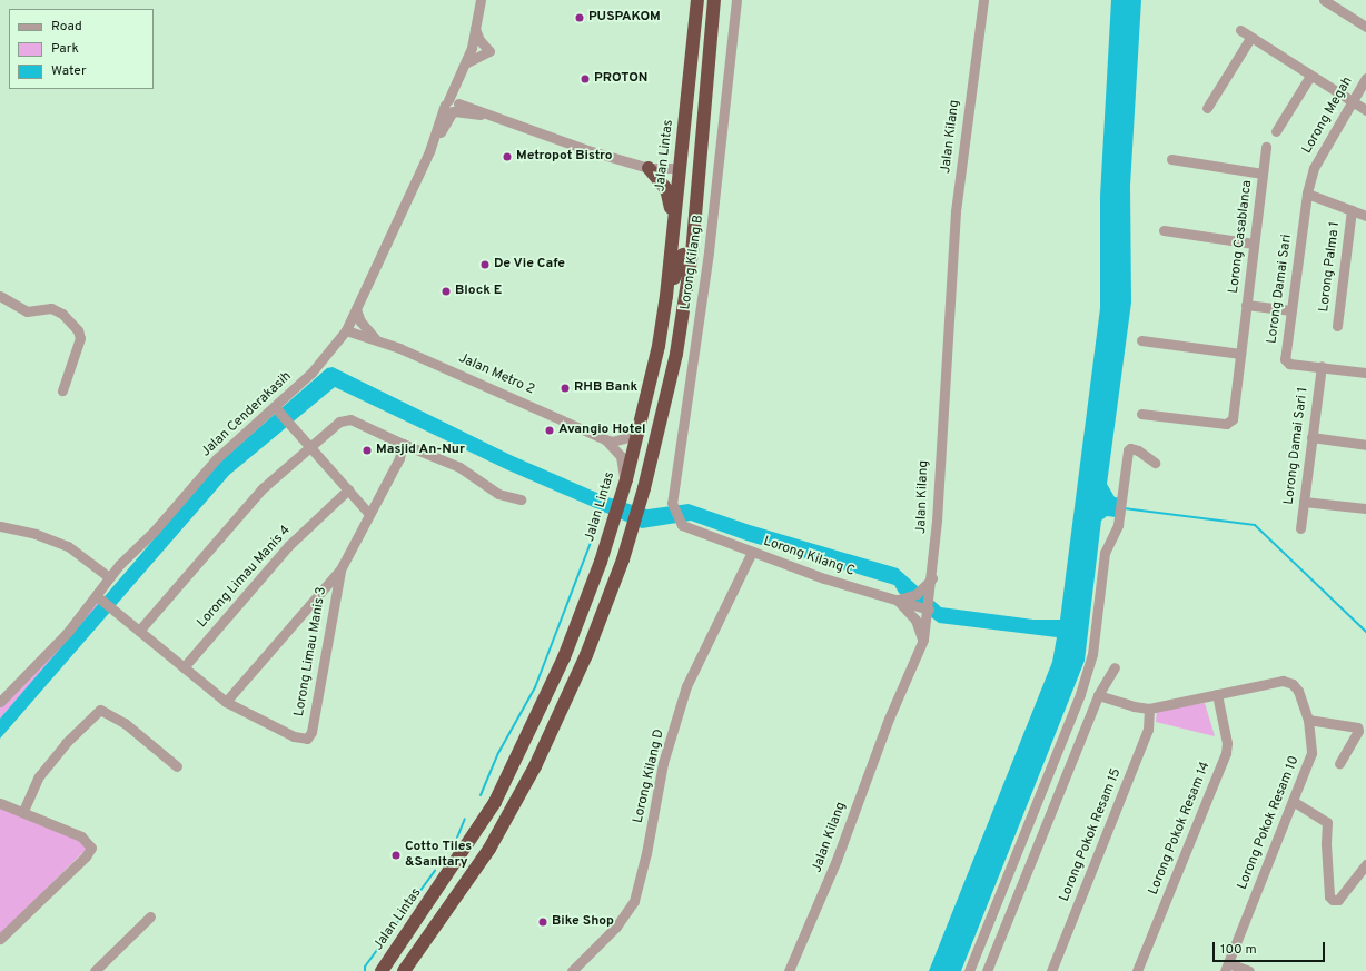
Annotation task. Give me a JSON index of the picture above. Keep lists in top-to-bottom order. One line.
{"streets":{"highway":["Jalan Lintas"],"street":["Lorong Megah","Jalan Kilang","Lorong Casablanca","Lorong Kilang B","Lorong Palma 1","Lorong Damai Sari","Jalan Metro 2","Jalan Cenderakasih","Lorong Damai Sari 1","Lorong Kilang C","Lorong Limau Manis 4","Lorong Limau Manis 3","Lorong Kilang D","Lorong Pokok Resam 10","Lorong Pokok Resam 14","Lorong Pokok Resam 15"]},"crossings":[["Lorong Megah","Lorong Damai Sari"],["Jalan Kilang","Lorong Kilang C"],["Jalan Lintas","Jalan Metro 2"],["Lorong Casablanca","Lorong Damai Sari"],["Lorong Kilang B","Lorong Kilang C"],["Lorong Damai Sari","Lorong Damai Sari 1"],["Jalan Metro 2","Jalan Cenderakasih"],["Lorong Kilang C","Lorong Kilang D"],["Lorong Pokok Resam 10","Lorong Pokok Resam 14"]],"places":["PUSPAKOM","PROTON","Metropot Bistro","De Vie Cafe","Block E","RHB Bank","Avangio Hotel","Masjid An-Nur","Cotto Tiles &Sanitary","Bike Shop"],"legend":["Road","Park","Water"],"scale_bar":"100 m"}
